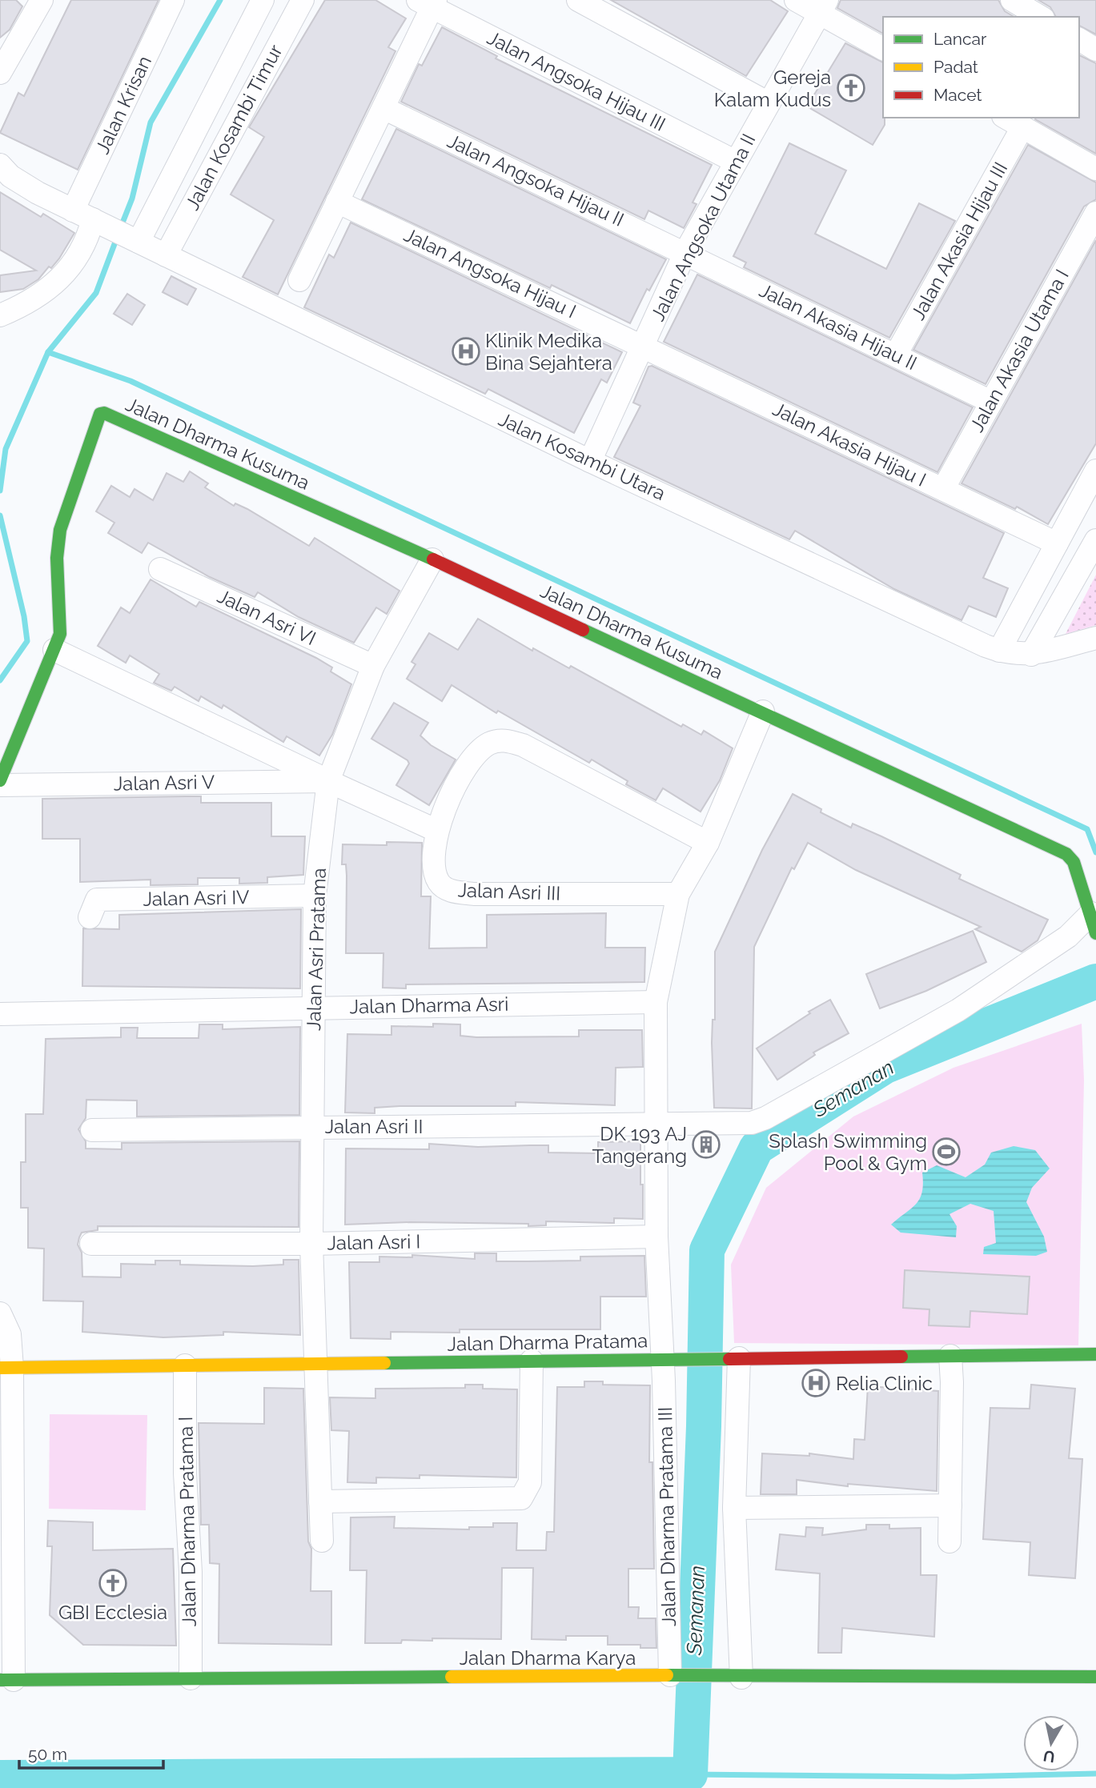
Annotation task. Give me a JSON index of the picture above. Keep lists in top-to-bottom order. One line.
{"streets":{"street":["Jalan Angsoka Hijau III","Jalan Krisan","Jalan Kosambi Timur","Jalan Angsoka Hijau II","Jalan Angsoka Utama II","Jalan Akasia Hijau III","Jalan Angsoka Hijau I","Jalan Akasia Hijau II","Jalan Akasia Utama I","Jalan Dharma Kusuma","Jalan Akasia Hijau I","Jalan Kosambi Utara","Jalan Asri VI","Jalan Asri V","Jalan Asri III","Jalan Asri IV","Jalan Asri Pratama","Jalan Dharma Asri","Jalan Asri II","Jalan Asri I","Jalan Dharma Pratama","Jalan Dharma Pratama III","Jalan Dharma Pratama I","Jalan Dharma Karya"]},"crossings":[["Jalan Angsoka Hijau III","Jalan Angsoka Utama II"],["Jalan Krisan","Jalan Kosambi Utara"],["Jalan Kosambi Timur","Jalan Kosambi Utara"],["Jalan Angsoka Hijau II","Jalan Angsoka Utama II"],["Jalan Angsoka Hijau II","Jalan Akasia Hijau II"],["Jalan Angsoka Utama II","Jalan Angsoka Hijau I"],["Jalan Angsoka Utama II","Jalan Akasia Hijau II"],["Jalan Angsoka Utama II","Jalan Akasia Hijau I"],["Jalan Angsoka Utama II","Jalan Kosambi Utara"],["Jalan Akasia Hijau III","Jalan Akasia Hijau II"],["Jalan Angsoka Hijau I","Jalan Akasia Hijau I"],["Jalan Akasia Hijau II","Jalan Akasia Utama I"],["Jalan Akasia Utama I","Jalan Akasia Hijau I"],["Jalan Dharma Kusuma","Jalan Asri V"],["Jalan Dharma Kusuma","Jalan Asri Pratama"],["Jalan Dharma Kusuma","Jalan Asri II"],["Jalan Asri VI","Jalan Asri Pratama"],["Jalan Asri V","Jalan Asri III"],["Jalan Asri V","Jalan Asri Pratama"],["Jalan Asri IV","Jalan Asri Pratama"],["Jalan Asri Pratama","Jalan Dharma Asri"],["Jalan Asri Pratama","Jalan Asri II"],["Jalan Asri Pratama","Jalan Asri I"],["Jalan Asri Pratama","Jalan Dharma Pratama"],["Jalan Dharma Pratama","Jalan Dharma Pratama III"],["Jalan Dharma Pratama","Jalan Dharma Pratama I"],["Jalan Dharma Pratama III","Jalan Dharma Karya"],["Jalan Dharma Pratama I","Jalan Dharma Karya"]],"water":["Semanan"],"places":{"church":["Gereja Kalam Kudus","GBI Ecclesia"],"hospital":["Klinik Medika Bina Sejahtera","Relia Clinic"],"building":["DK 193 AJ Tangerang"],"sports":["Splash Swimming Pool & Gym"]},"legend":["Lancar","Padat","Macet"],"scale_bar":"50 m","north":"bottom"}
